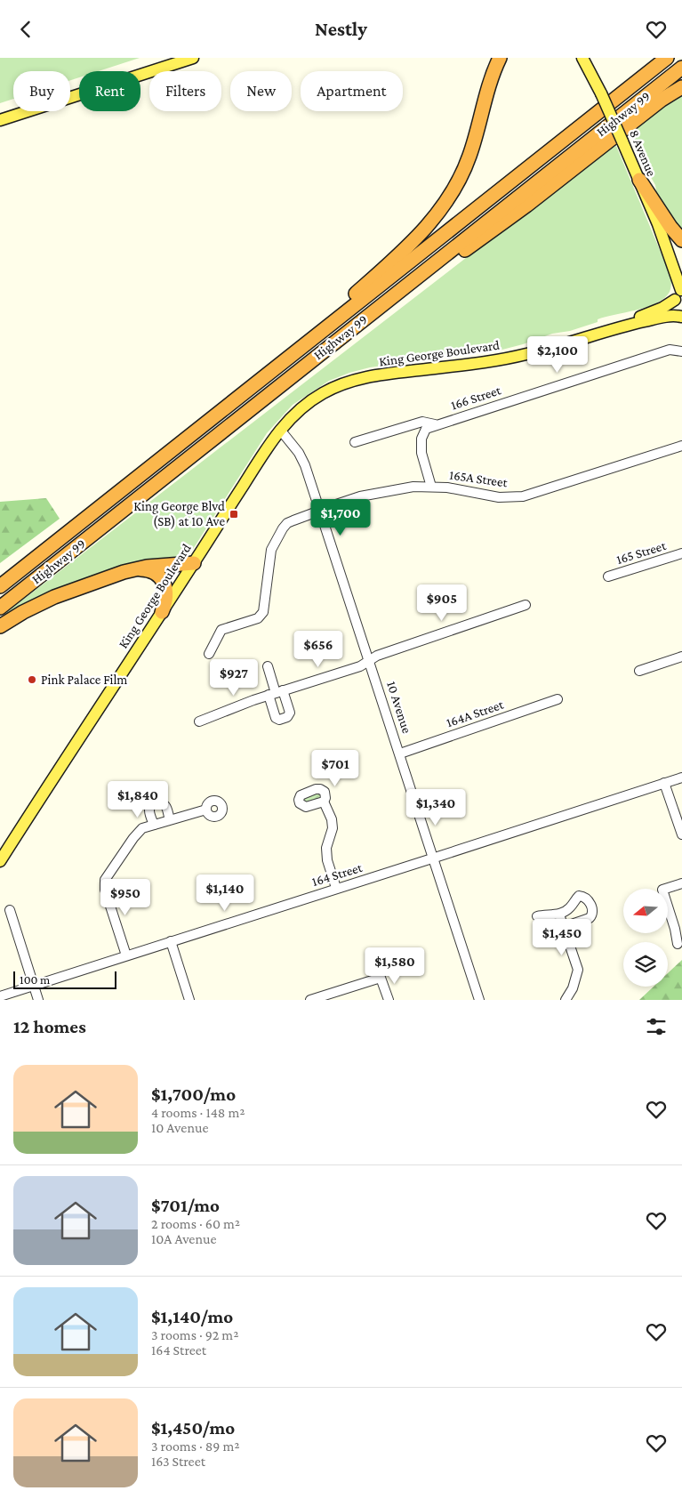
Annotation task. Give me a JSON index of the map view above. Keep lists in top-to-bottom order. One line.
{"streets":{"highway":["Highway 99"],"main road":["8 Avenue","King George Boulevard"],"street":["166 Street","165A Street","165 Street","10 Avenue","164A Street","164 Street"]},"crossings":[["King George Boulevard","10 Avenue"],["165A Street","10 Avenue"],["10 Avenue","164A Street"],["10 Avenue","164 Street"]],"places":{"transit":["King George Blvd (SB) at 10 Ave"],"other":["Pink Palace Film"]},"scale_bar":"100 m","north":"left","page":{"header":"Nestly","chip":["Buy","Rent","Filters","New","Apartment"],"price":["$2,100","$1,700","$905","$656","$927","$701","$1,840","$1,340","$1,140","$950","$1,450","$1,580"],"scale":"100 m","heading":"12 homes","list":[{"name":"$1,700/mo","note":"4 rooms · 148 m² · 10 Avenue"},{"name":"$701/mo","note":"2 rooms · 60 m² · 10A Avenue"},{"name":"$1,140/mo","note":"3 rooms · 92 m² · 164 Street"},{"name":"$1,450/mo","note":"3 rooms · 89 m² · 163 Street"}]}}
